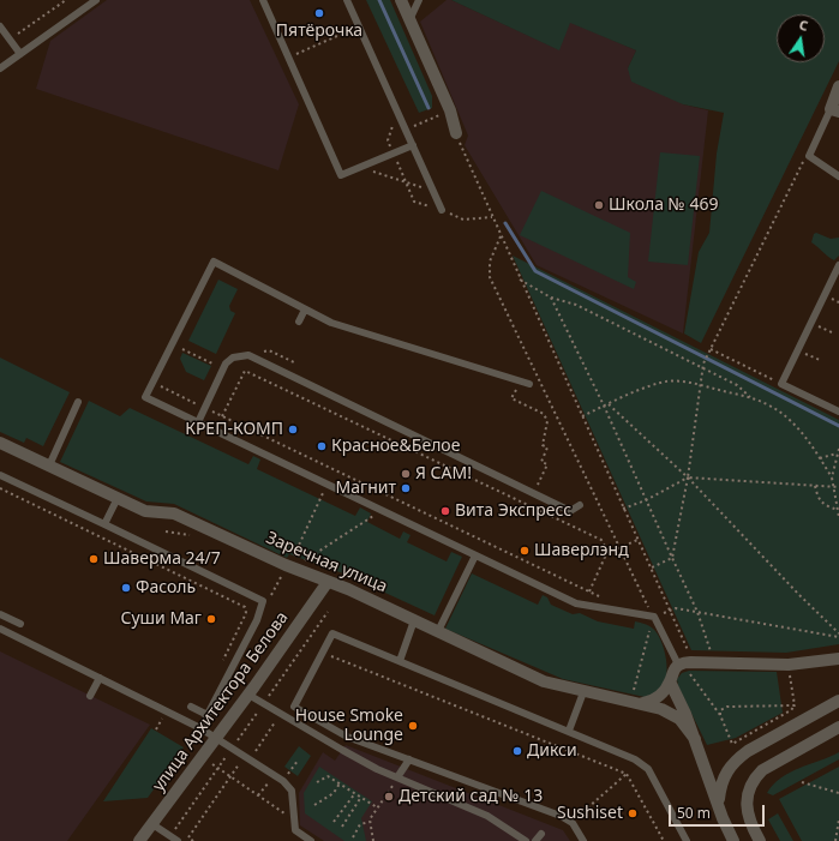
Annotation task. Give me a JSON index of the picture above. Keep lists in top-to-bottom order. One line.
{"streets":{"street":["Заречная улица","улица Архитектора Белова"]},"crossings":[["Заречная улица","улица Архитектора Белова"]],"places":["Пятёрочка","Школа № 469","КРЕП-КОМП","Красное&Белое","Я САМ!","Магнит","Вита Экспресс","Шаверлэнд","Шаверма 24/7","Фасоль","Суши Маг","House Smoke Lounge","Дикси","Детский сад № 13","Sushiset"],"scale_bar":"50 m","north":"top"}
